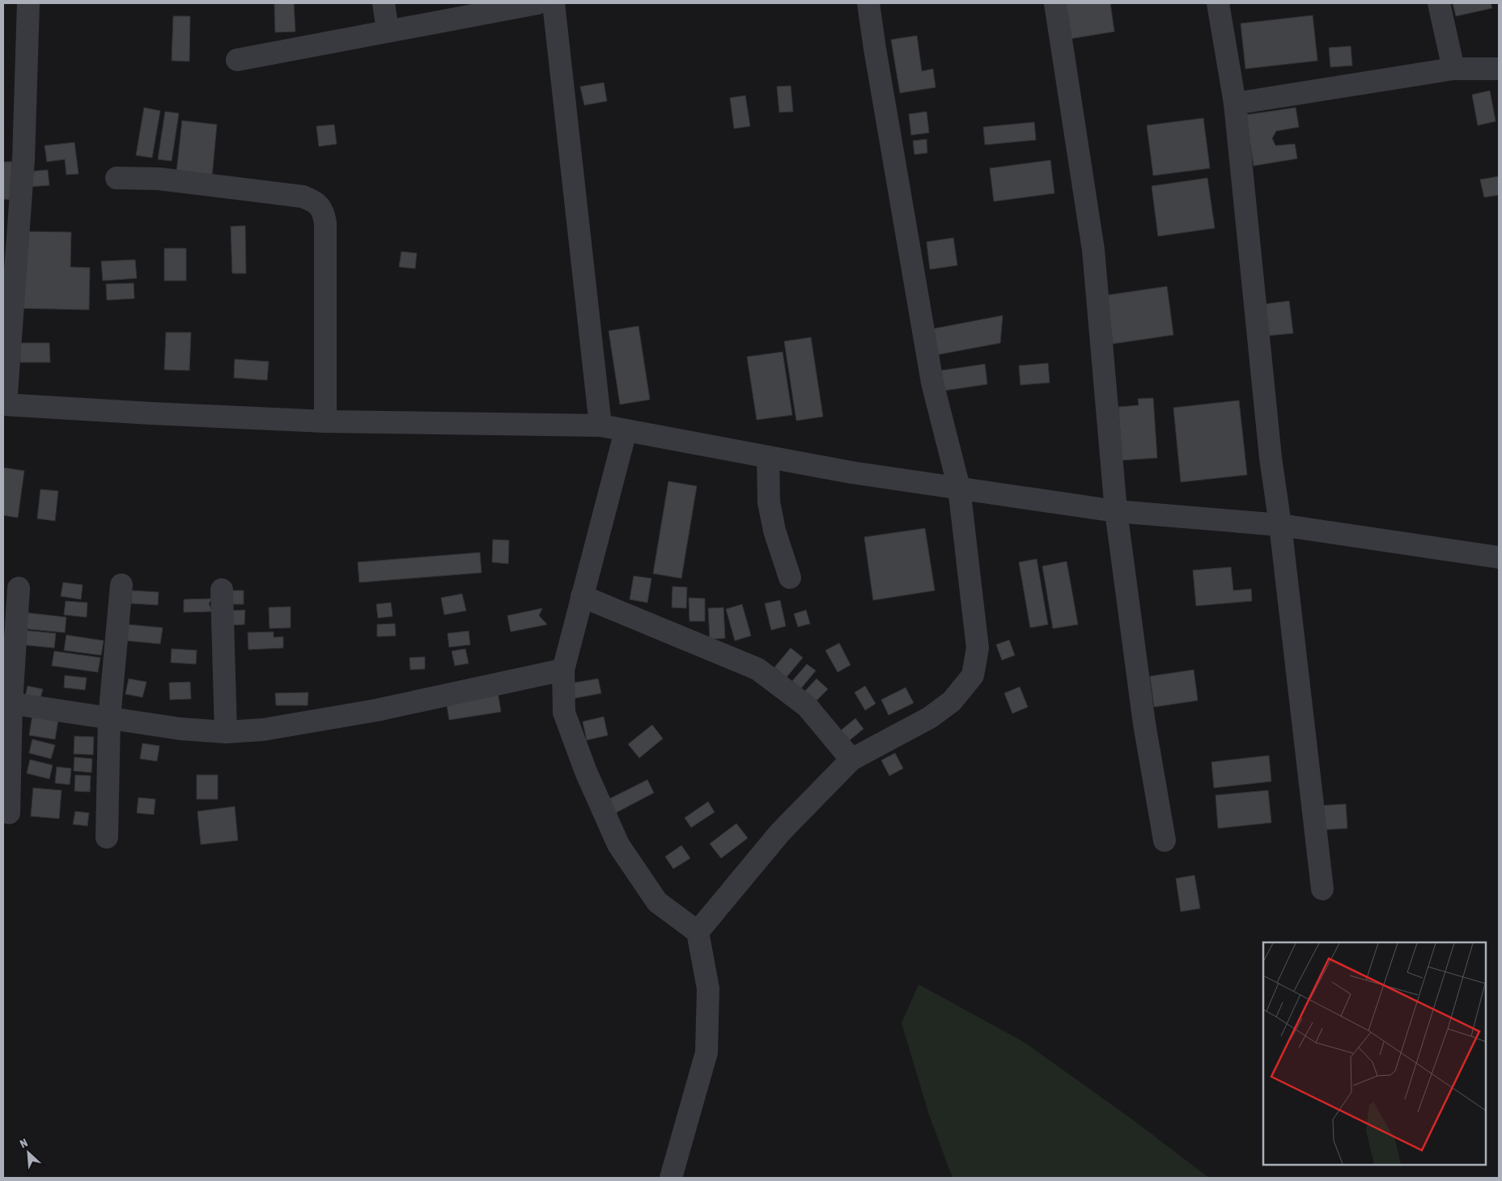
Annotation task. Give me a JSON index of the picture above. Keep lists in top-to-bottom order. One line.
{"north":"top left"}
